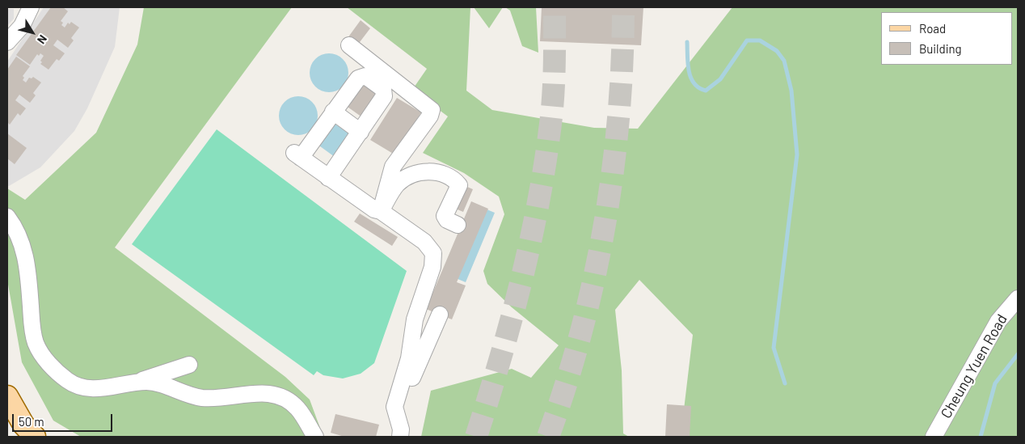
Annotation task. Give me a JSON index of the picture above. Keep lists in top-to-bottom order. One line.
{"streets":{"street":["Cheung Yuen Road"]},"legend":["Road","Building"],"scale_bar":"50 m","north":"bottom right"}
